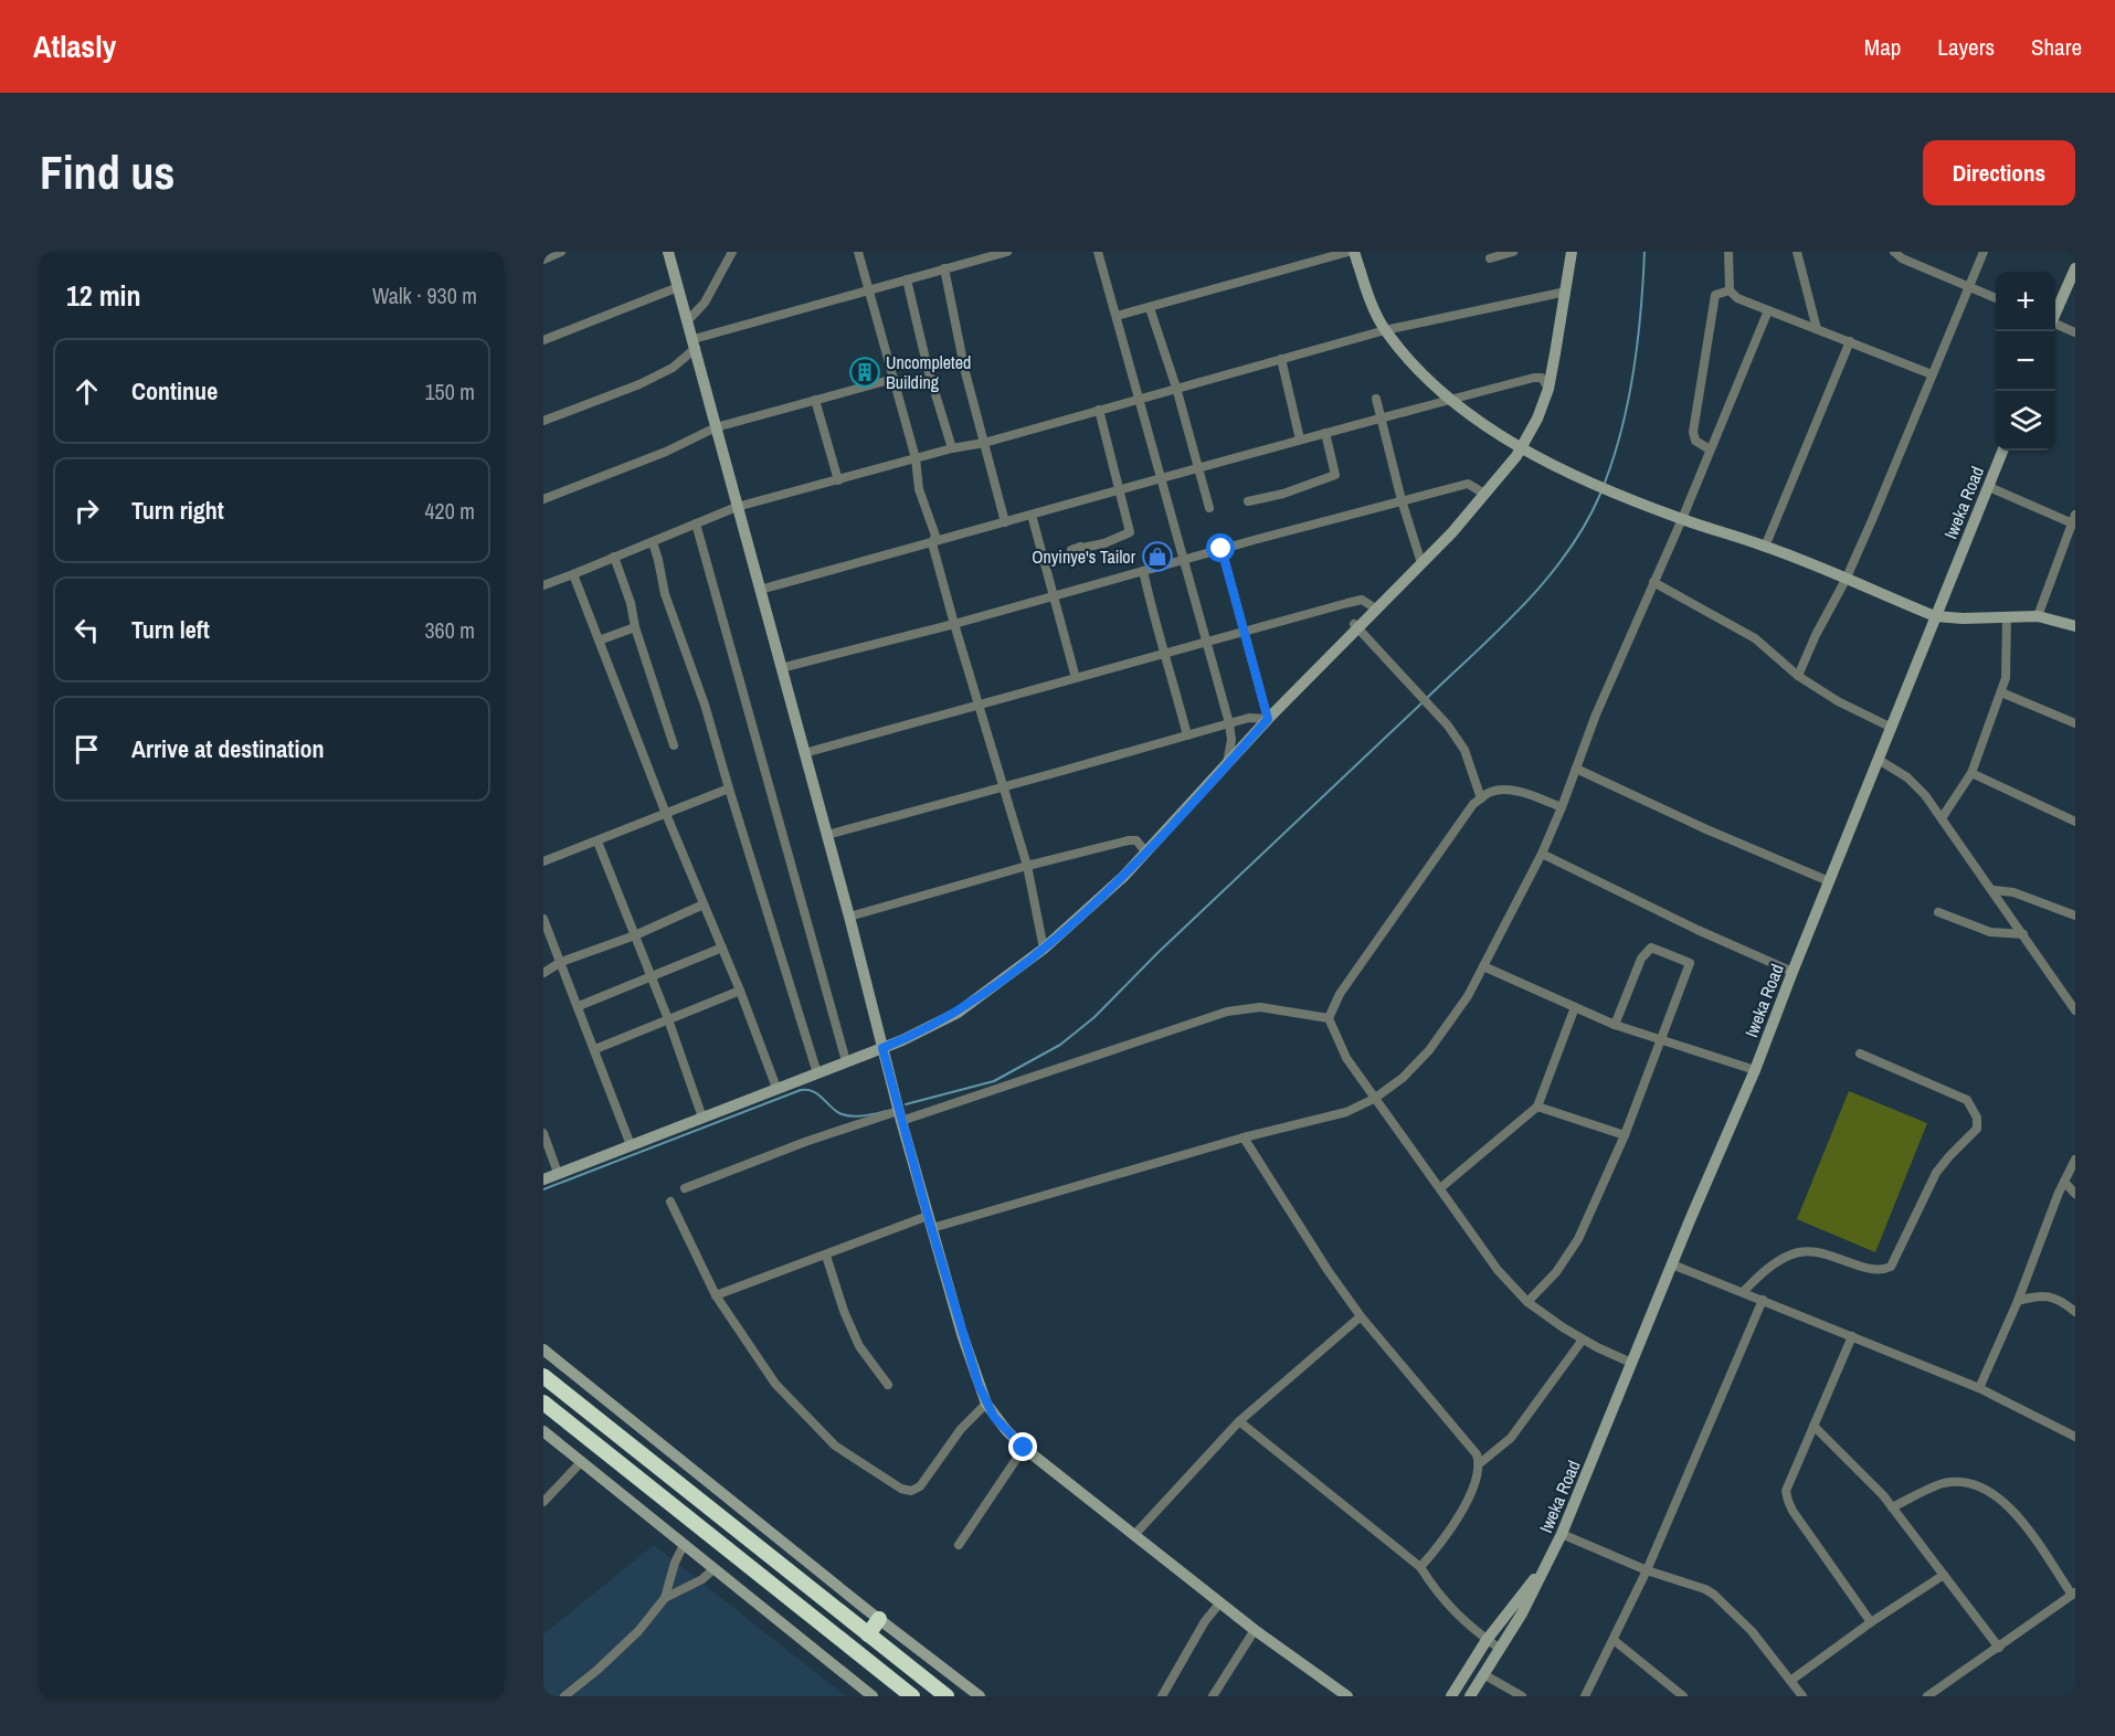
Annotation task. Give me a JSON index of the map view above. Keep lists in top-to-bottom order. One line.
{"streets":{"street":["Iweka Road"]},"places":{"building":["Uncompleted Building"],"shop":["Onyinye's Tailor"]},"page":{"header":"Atlasly","nav":["Map","Layers","Share"],"buttons":"Directions","title":"Find us","heading":["12 min","Walk · 930 m"],"map_buttons":["+","−"],"list":[["Continue","150 m"],["Turn right","420 m"],["Turn left","360 m"],"Arrive at destination"]}}
